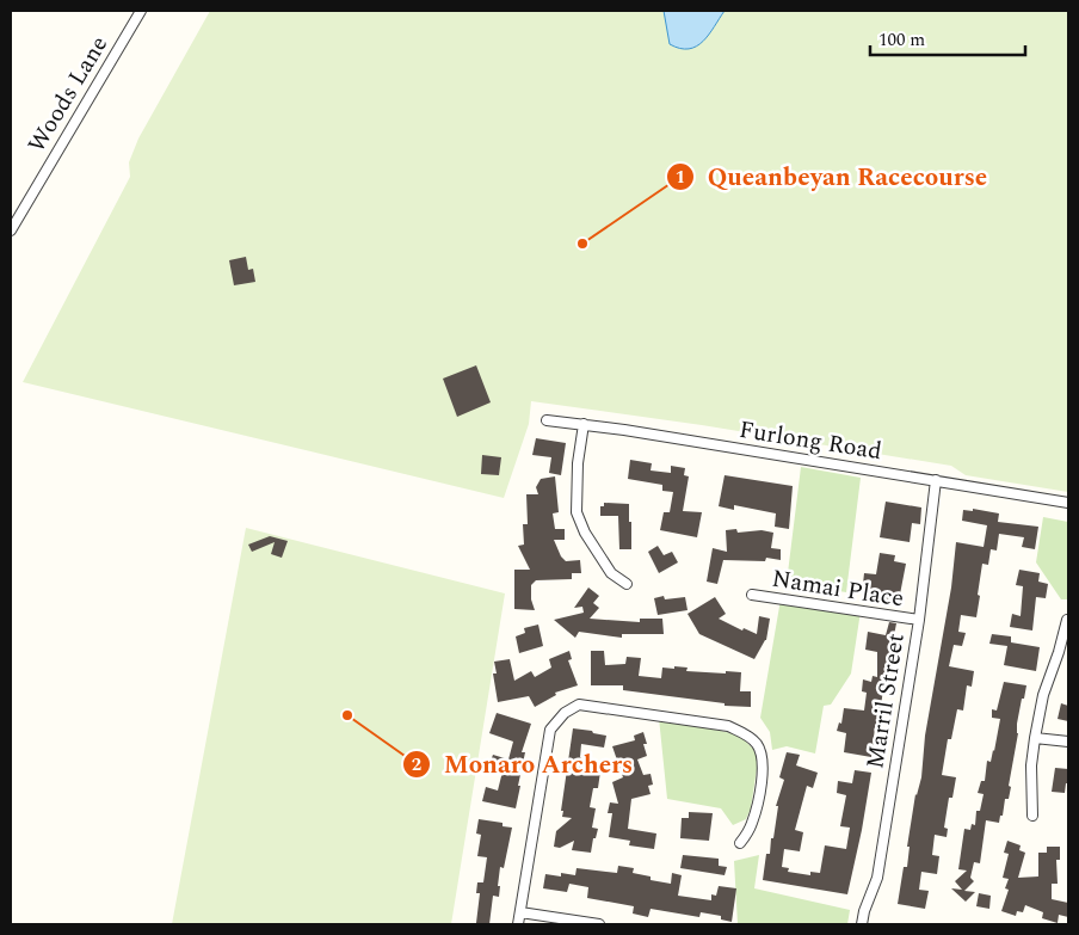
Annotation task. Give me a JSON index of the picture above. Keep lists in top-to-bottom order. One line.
{"streets":{"street":["Woods Lane","Furlong Road","Namai Place","Marril Street"]},"crossings":[["Furlong Road","Marril Street"],["Namai Place","Marril Street"]],"places":["Queanbeyan Racecourse","Monaro Archers"],"scale_bar":"100 m"}
